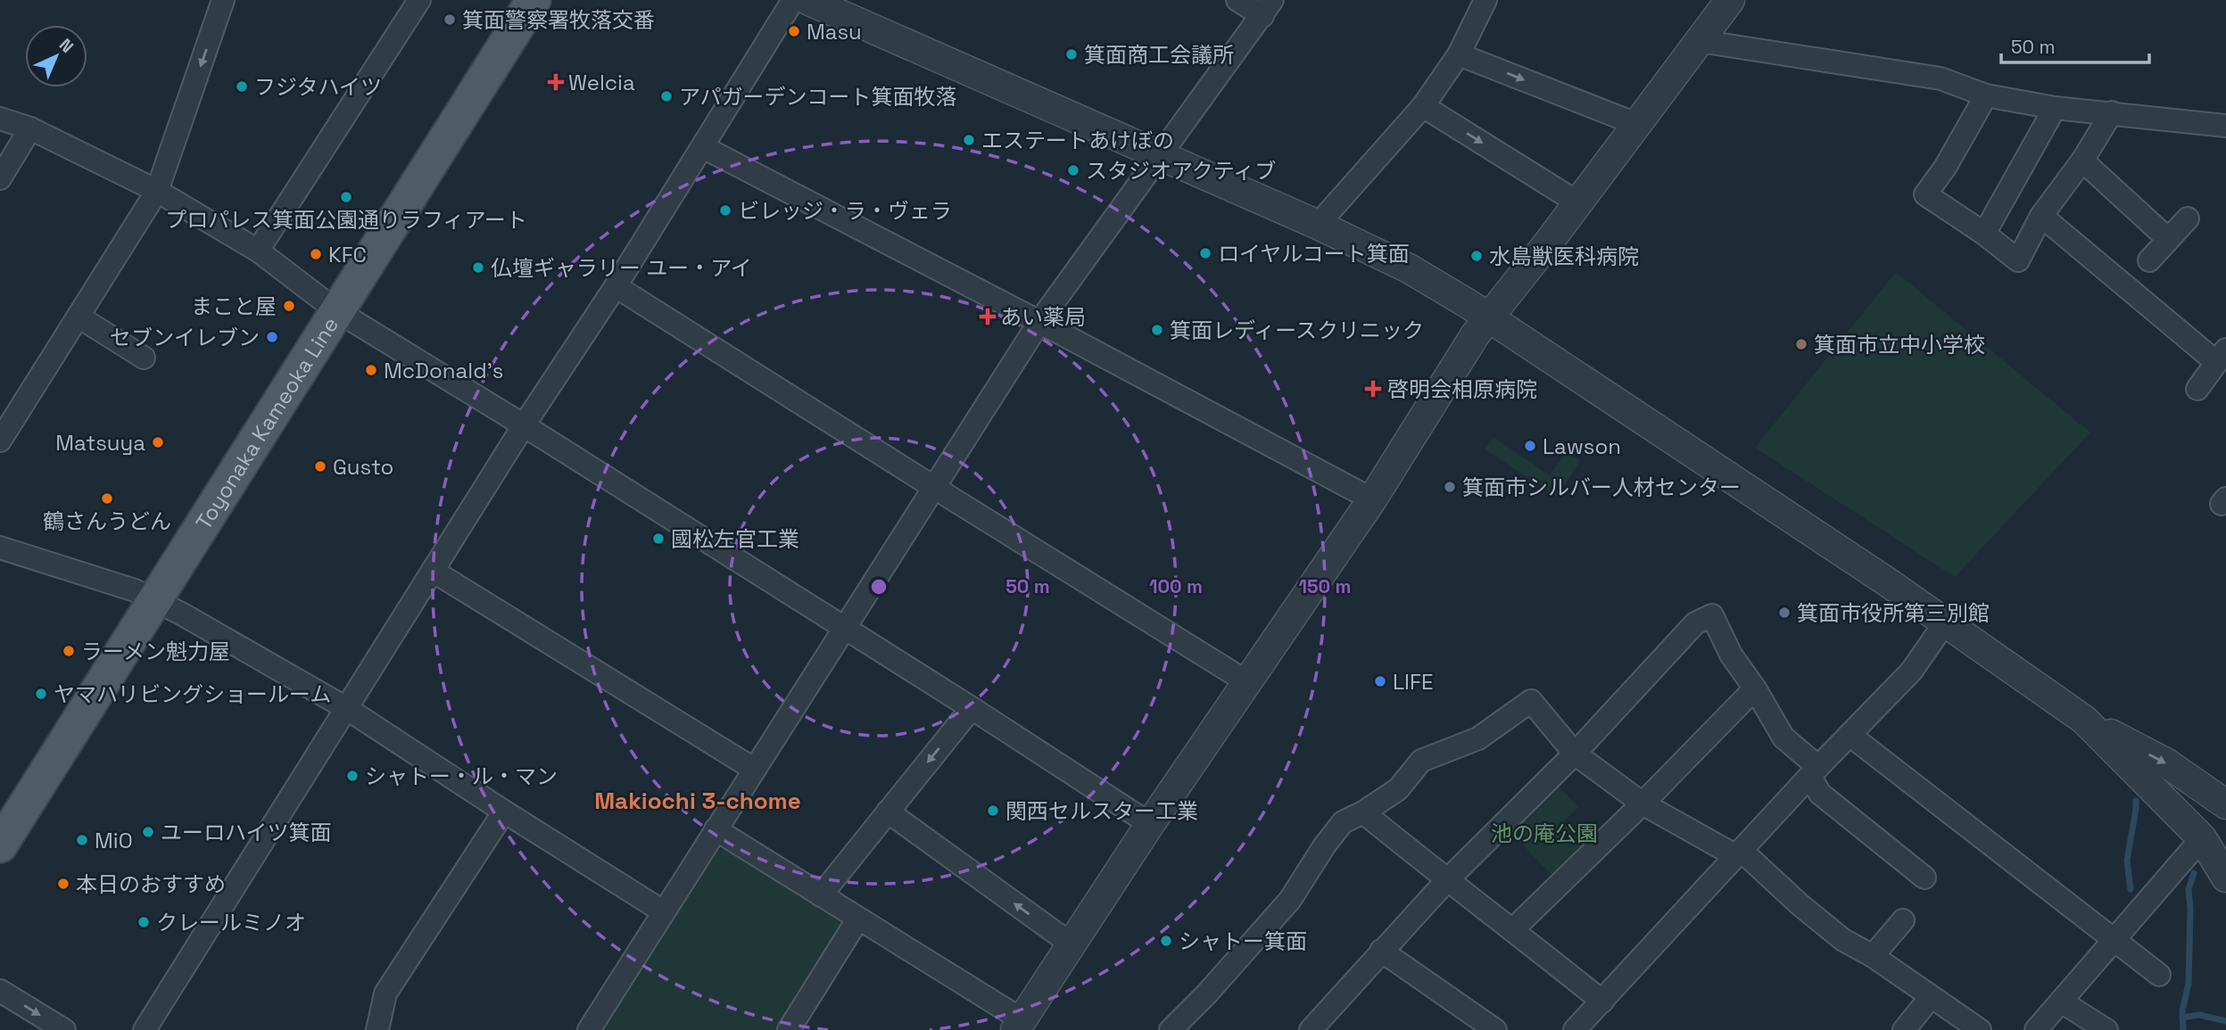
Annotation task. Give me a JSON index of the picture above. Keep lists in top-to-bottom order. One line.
{"streets":{"main road":["Toyonaka Kameoka Line"]},"districts":["Makiochi 3-chome"],"parks":["池の庵公園"],"places":{"other":["箕面警察署牧落交番","Masu","箕面商工会議所","フジタハイツ","アパガーデンコート箕面牧落","エステートあけぼの","スタジオアクティブ","プロパレス箕面公園通りラフィアート","ビレッジ・ラ・ヴェラ","ロイヤルコート箕面","KFC","水島獣医科病院","仏壇ギャラリー ユー・アイ","まこと屋","箕面レディースクリニック","セブンイレブン","箕面市立中小学校","McDonald's","Matsuya","Lawson","Gusto","箕面市シルバー人材センター","鶴さんうどん","國松左官工業","箕面市役所第三別館","ラーメン魁力屋","LIFE","ヤマハリビングショールーム","シャトー・ル・マン","関西セルスター工業","ユーロハイツ箕面","MiO","本日のおすすめ","クレールミノオ","シャトー箕面"],"health":["Welcia","あい薬局","啓明会相原病院"]},"scale_bar":"50 m","north":"top right","rings":["50 m","100 m","150 m"]}
